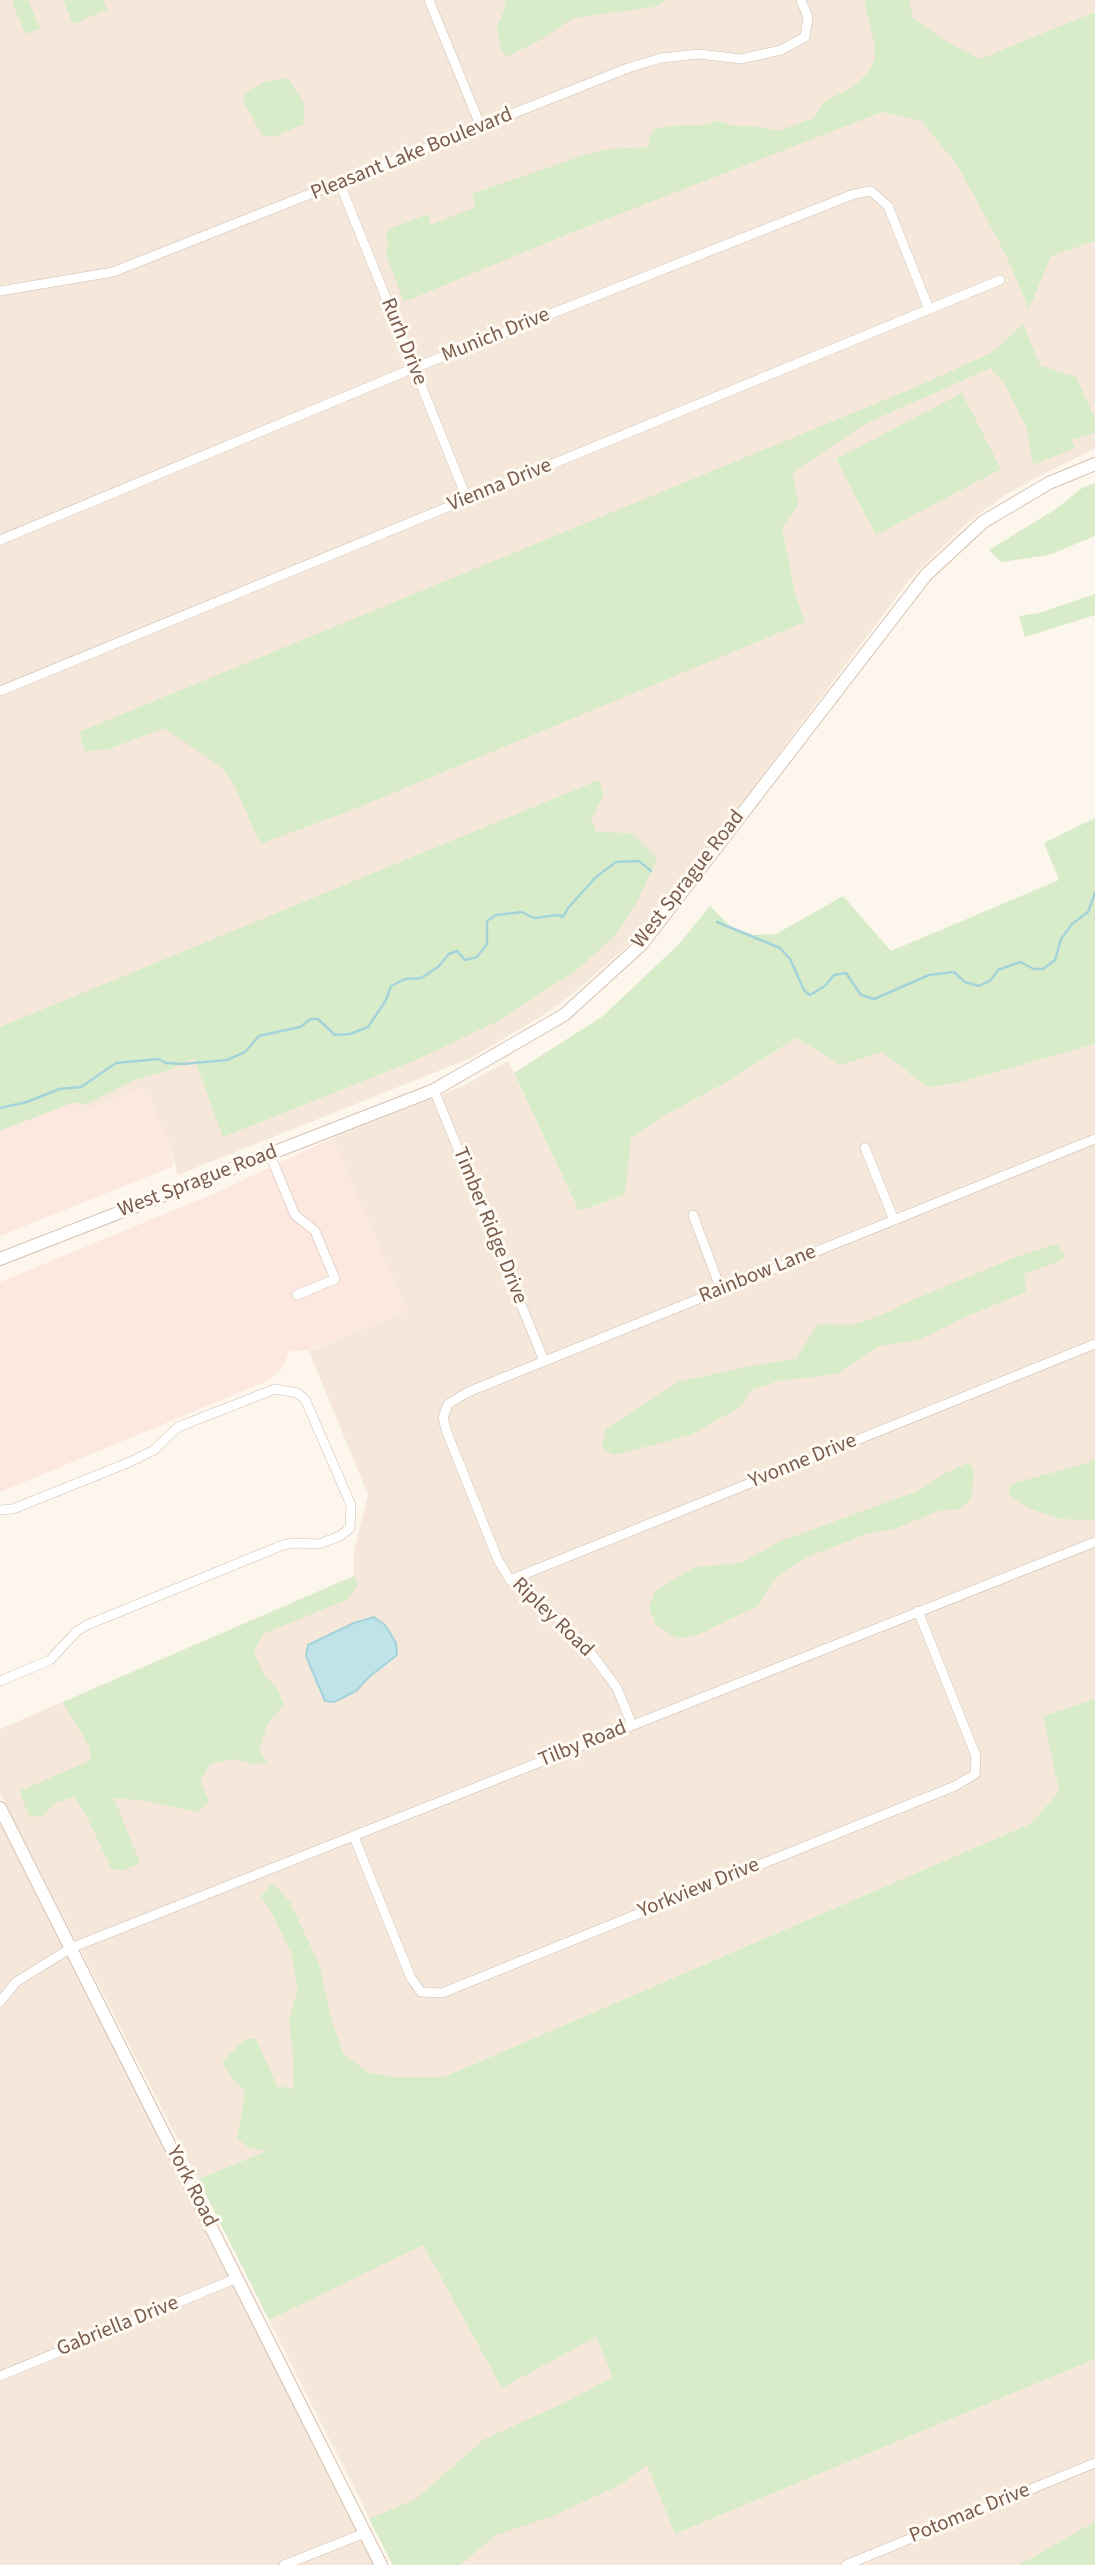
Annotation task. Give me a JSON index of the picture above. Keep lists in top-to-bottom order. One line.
{"streets":{"street":["Pleasant Lake Boulevard","Munich Drive","Rurh Drive","Vienna Drive","West Sprague Road","Timber Ridge Drive","Rainbow Lane","Yvonne Drive","Ripley Road","Tilby Road","Yorkview Drive","York Road","Gabriella Drive","Potomac Drive"]},"crossings":[["Pleasant Lake Boulevard","Rurh Drive"],["Munich Drive","Rurh Drive"],["Munich Drive","Vienna Drive"],["Rurh Drive","Vienna Drive"],["West Sprague Road","Timber Ridge Drive"],["Timber Ridge Drive","Rainbow Lane"],["Rainbow Lane","Ripley Road"],["Yvonne Drive","Ripley Road"],["Ripley Road","Tilby Road"],["Tilby Road","Yorkview Drive"],["Tilby Road","York Road"],["York Road","Gabriella Drive"]]}
